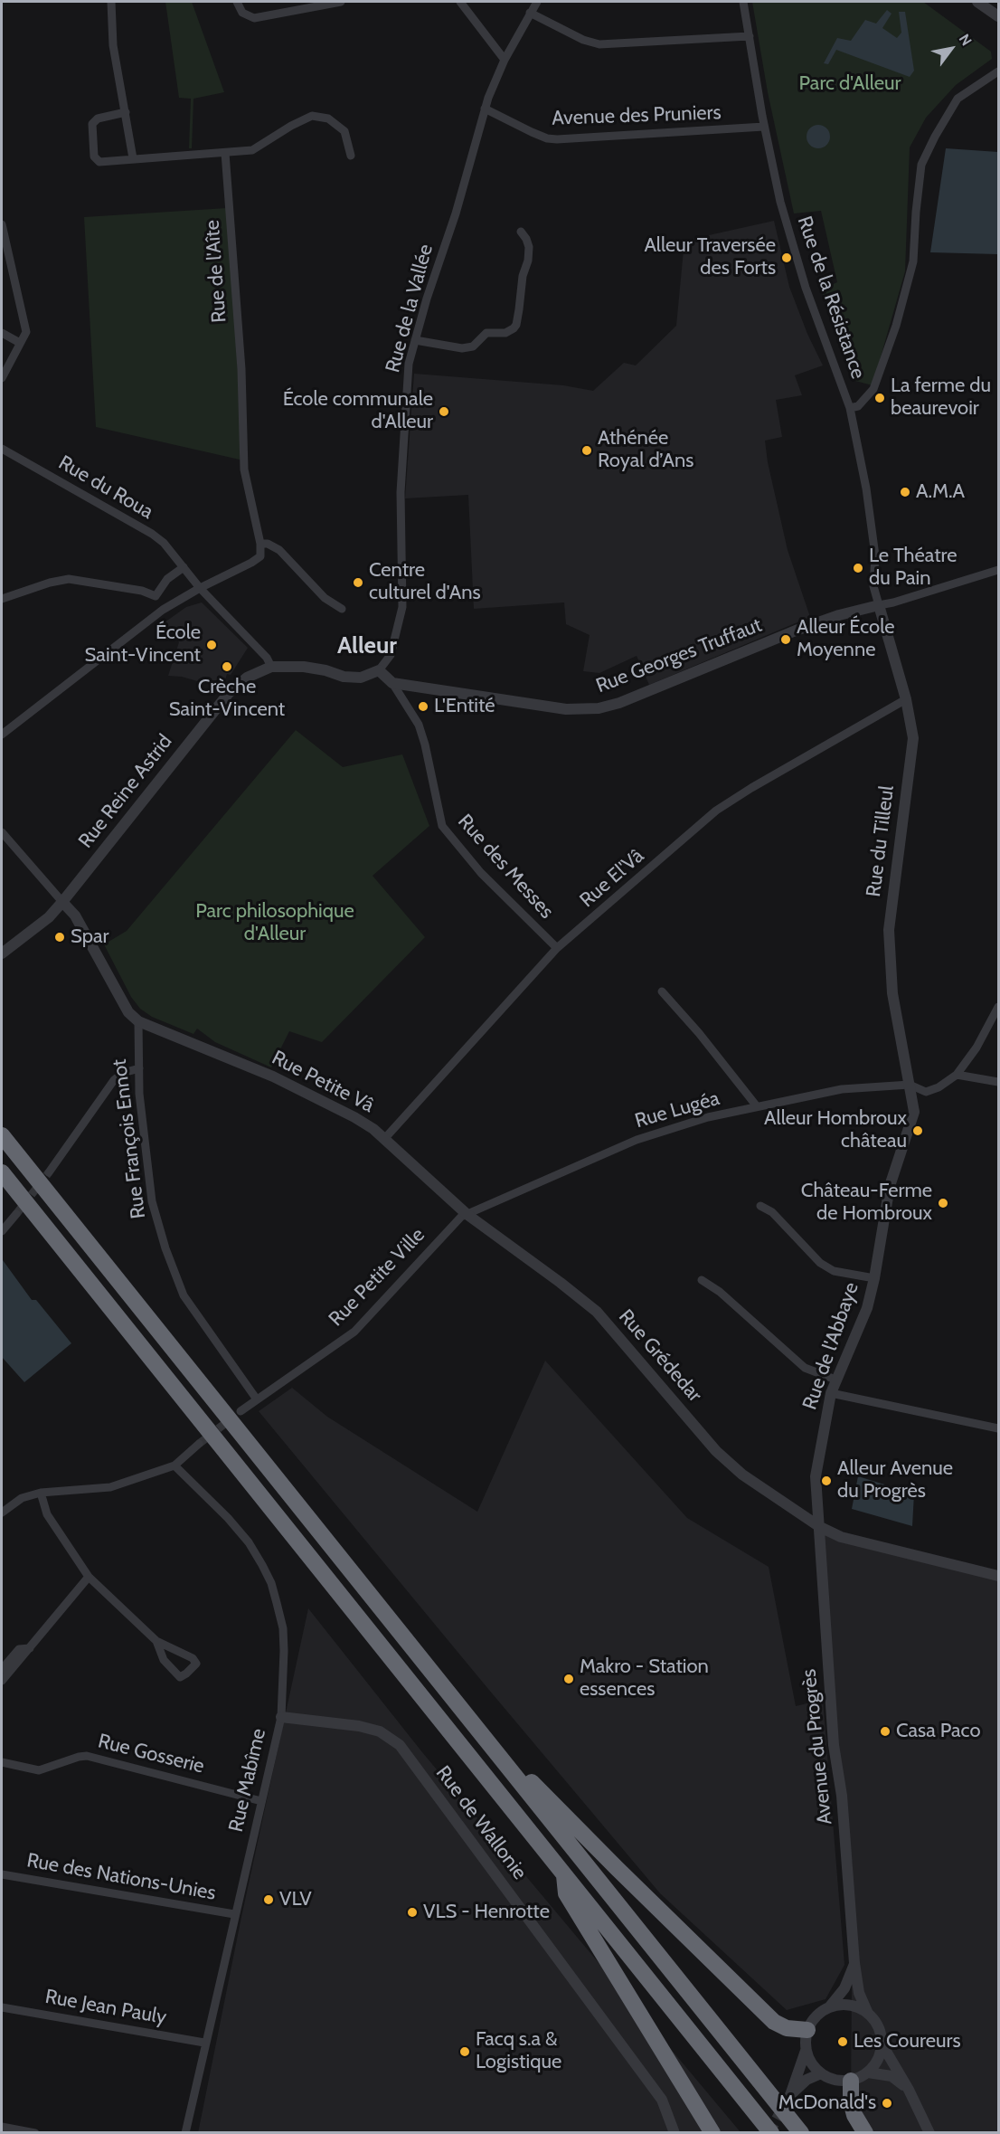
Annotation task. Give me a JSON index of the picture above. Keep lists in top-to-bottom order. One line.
{"streets":{"street":["Avenue des Pruniers","Rue de l'Aîte","Rue de la Résistance","Rue de la Vallée","Rue du Roua","Rue Georges Truffaut","Rue Reine Astrid","Rue du Tilleul","Rue des Messes","Rue El'Vâ","Rue Petite Vâ","Rue Lugéa","Rue François Ennot","Rue Petite Ville","Rue de l'Abbaye","Rue Grédedar","Avenue du Progrès","Rue Gosserie","Rue Mabîme","Rue de Wallonie","Rue des Nations-Unies","Rue Jean Pauly"]},"crossings":[["Avenue des Pruniers","Rue de la Résistance"],["Avenue des Pruniers","Rue de la Vallée"],["Rue de la Résistance","Rue Georges Truffaut"],["Rue de la Résistance","Rue du Tilleul"],["Rue de la Vallée","Rue Reine Astrid"],["Rue du Roua","Rue Reine Astrid"],["Rue Georges Truffaut","Rue du Tilleul"],["Rue Georges Truffaut","Rue des Messes"],["Rue du Tilleul","Rue El'Vâ"],["Rue du Tilleul","Rue Lugéa"],["Rue du Tilleul","Rue de l'Abbaye"],["Rue des Messes","Rue El'Vâ"],["Rue El'Vâ","Rue Petite Vâ"],["Rue Petite Vâ","Rue Lugéa"],["Rue Petite Vâ","Rue François Ennot"],["Rue Petite Vâ","Rue Petite Ville"],["Rue Petite Vâ","Rue Grédedar"],["Rue Lugéa","Rue Petite Ville"],["Rue Lugéa","Rue de l'Abbaye"],["Rue Lugéa","Rue Grédedar"],["Rue François Ennot","Rue Petite Ville"],["Rue Petite Ville","Rue Grédedar"],["Rue de l'Abbaye","Rue Grédedar"],["Rue de l'Abbaye","Avenue du Progrès"],["Rue Grédedar","Avenue du Progrès"],["Rue Gosserie","Rue Mabîme"],["Rue Mabîme","Rue de Wallonie"],["Rue Mabîme","Rue des Nations-Unies"],["Rue Mabîme","Rue Jean Pauly"]],"districts":["Alleur"],"parks":["Parc d'Alleur","Parc philosophique d'Alleur"],"places":["Alleur Traversée des Forts","La ferme du beaurevoir","École communale d'Alleur","Athénée Royal d’Ans","A.M.A","Le Théatre du Pain","Centre culturel d'Ans","Alleur École Moyenne","École Saint-Vincent","Crèche Saint-Vincent","L'Entité","Spar","Alleur Hombroux château","Château-Ferme de Hombroux","Alleur Avenue du Progrès","Makro - Station essences","Casa Paco","VLV","VLS - Henrotte","Les Coureurs","Facq s.a & Logistique","McDonald's"],"north":"top right"}
